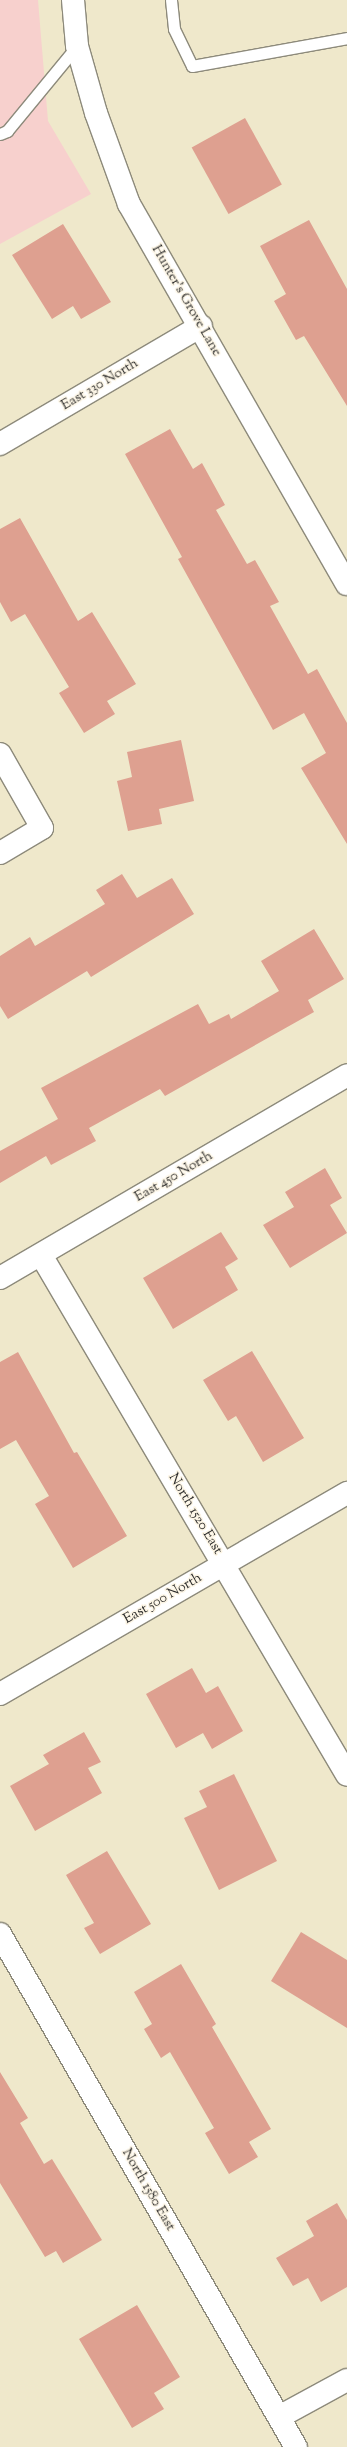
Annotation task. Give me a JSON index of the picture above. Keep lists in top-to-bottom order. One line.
{"streets":{"street":["Hunter's Grove Lane","East 330 North","East 450 North","North 1520 East","East 500 North","North 1580 East"]},"crossings":[["Hunter's Grove Lane","East 330 North"],["East 450 North","North 1520 East"],["North 1520 East","East 500 North"]]}
